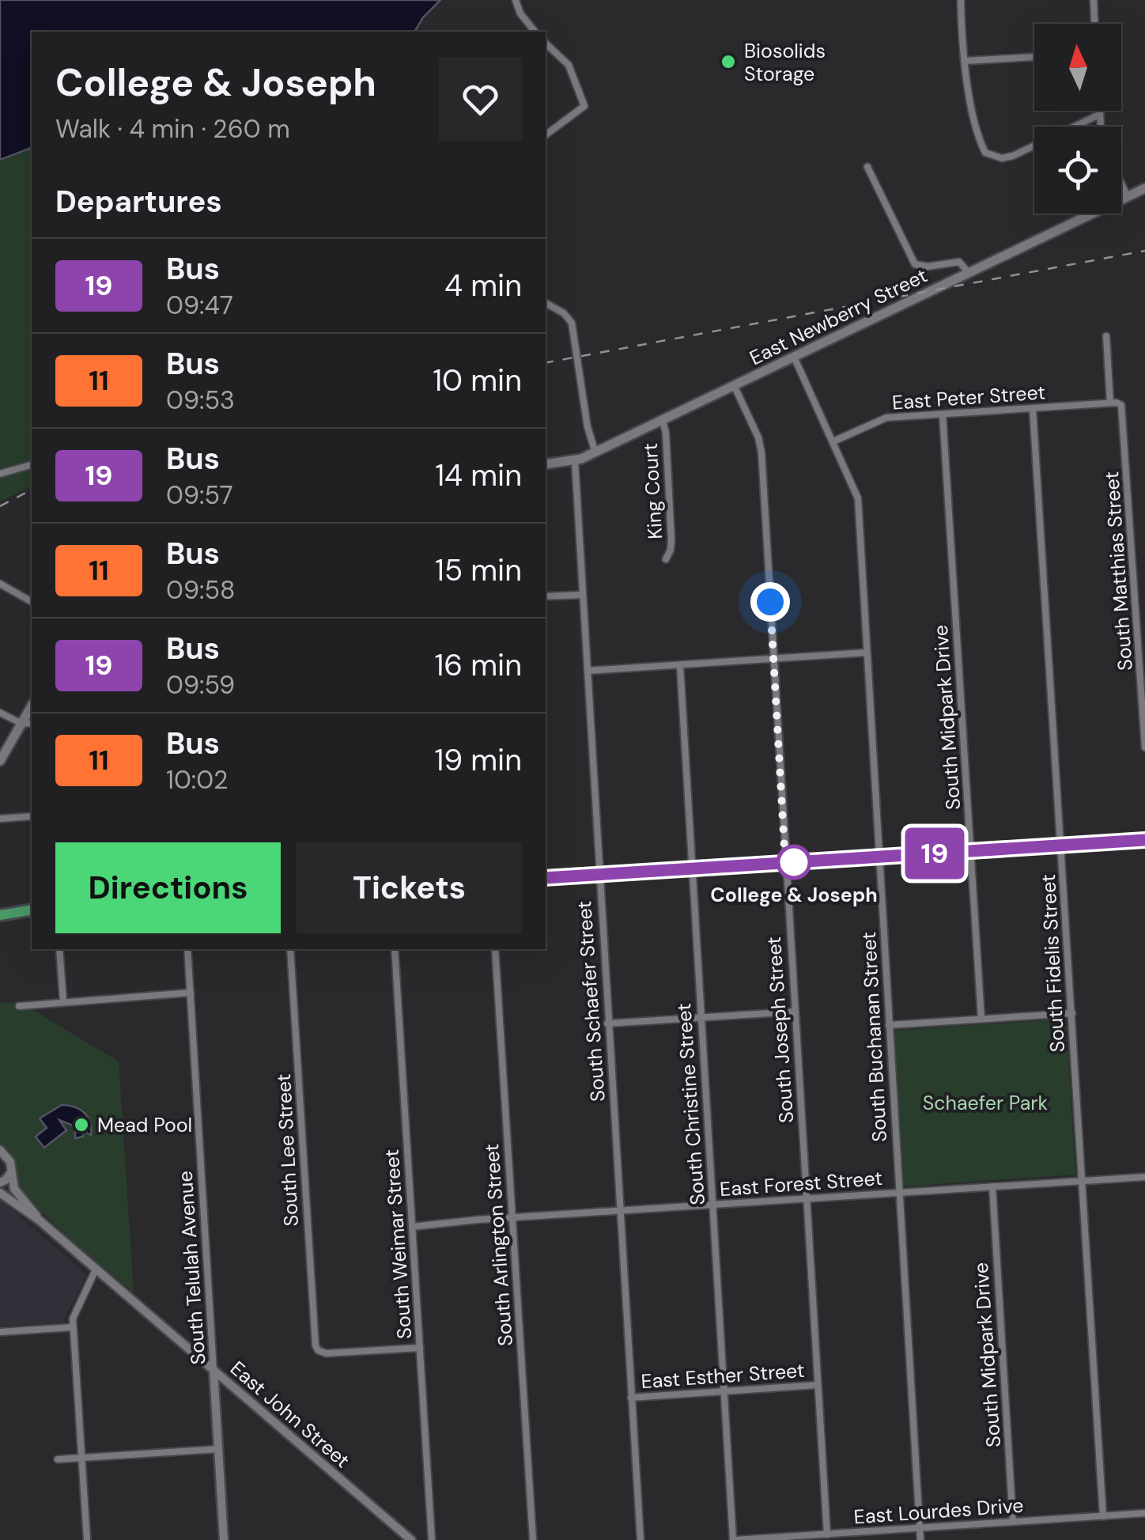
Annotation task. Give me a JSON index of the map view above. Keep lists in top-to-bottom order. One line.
{"streets":{"main road":["East Newberry Street"],"street":["East Peter Street","King Court","South Matthias Street","South Midpark Drive","South Fidelis Street","South Schaefer Street","South Joseph Street","South Buchanan Street","South Christine Street","South Lee Street","East Forest Street","South Weimar Street","South Arlington Street","South Telulah Avenue","East Esther Street","East John Street","East Lourdes Drive"]},"crossings":[["East Newberry Street","King Court"],["East Newberry Street","South Schaefer Street"],["East Newberry Street","South Joseph Street"],["East Newberry Street","South Buchanan Street"],["East Peter Street","South Matthias Street"],["East Peter Street","South Midpark Drive"],["East Peter Street","South Fidelis Street"],["East Peter Street","South Buchanan Street"],["South Midpark Drive","East Forest Street"],["South Midpark Drive","East Lourdes Drive"],["South Fidelis Street","East Forest Street"],["South Fidelis Street","East Lourdes Drive"],["South Schaefer Street","East Forest Street"],["South Schaefer Street","East Esther Street"],["South Joseph Street","East Forest Street"],["South Joseph Street","East Esther Street"],["South Joseph Street","East Lourdes Drive"],["South Buchanan Street","East Forest Street"],["South Buchanan Street","East Lourdes Drive"],["South Christine Street","East Forest Street"],["South Christine Street","East Esther Street"],["South Christine Street","East Lourdes Drive"],["South Lee Street","South Weimar Street"],["East Forest Street","South Weimar Street"],["East Forest Street","South Arlington Street"],["South Telulah Avenue","East John Street"]],"parks":["Schaefer Park"],"places":["Biosolids Storage","College & Joseph","Mead Pool"],"lines":["bus line 19"],"north":"top","page":{"on_map":"19","heading":[["College & Joseph","Walk · 4 min · 260 m"],"Departures"],"list":[{"mark":"19","name":"Bus","note":"09:47","value":"4 min"},{"mark":"11","name":"Bus","note":"09:53","value":"10 min"},{"mark":"19","name":"Bus","note":"09:57","value":"14 min"},{"mark":"11","name":"Bus","note":"09:58","value":"15 min"},{"mark":"19","name":"Bus","note":"09:59","value":"16 min"},{"mark":"11","name":"Bus","note":"10:02","value":"19 min"}],"buttons":["Directions","Tickets"]}}
